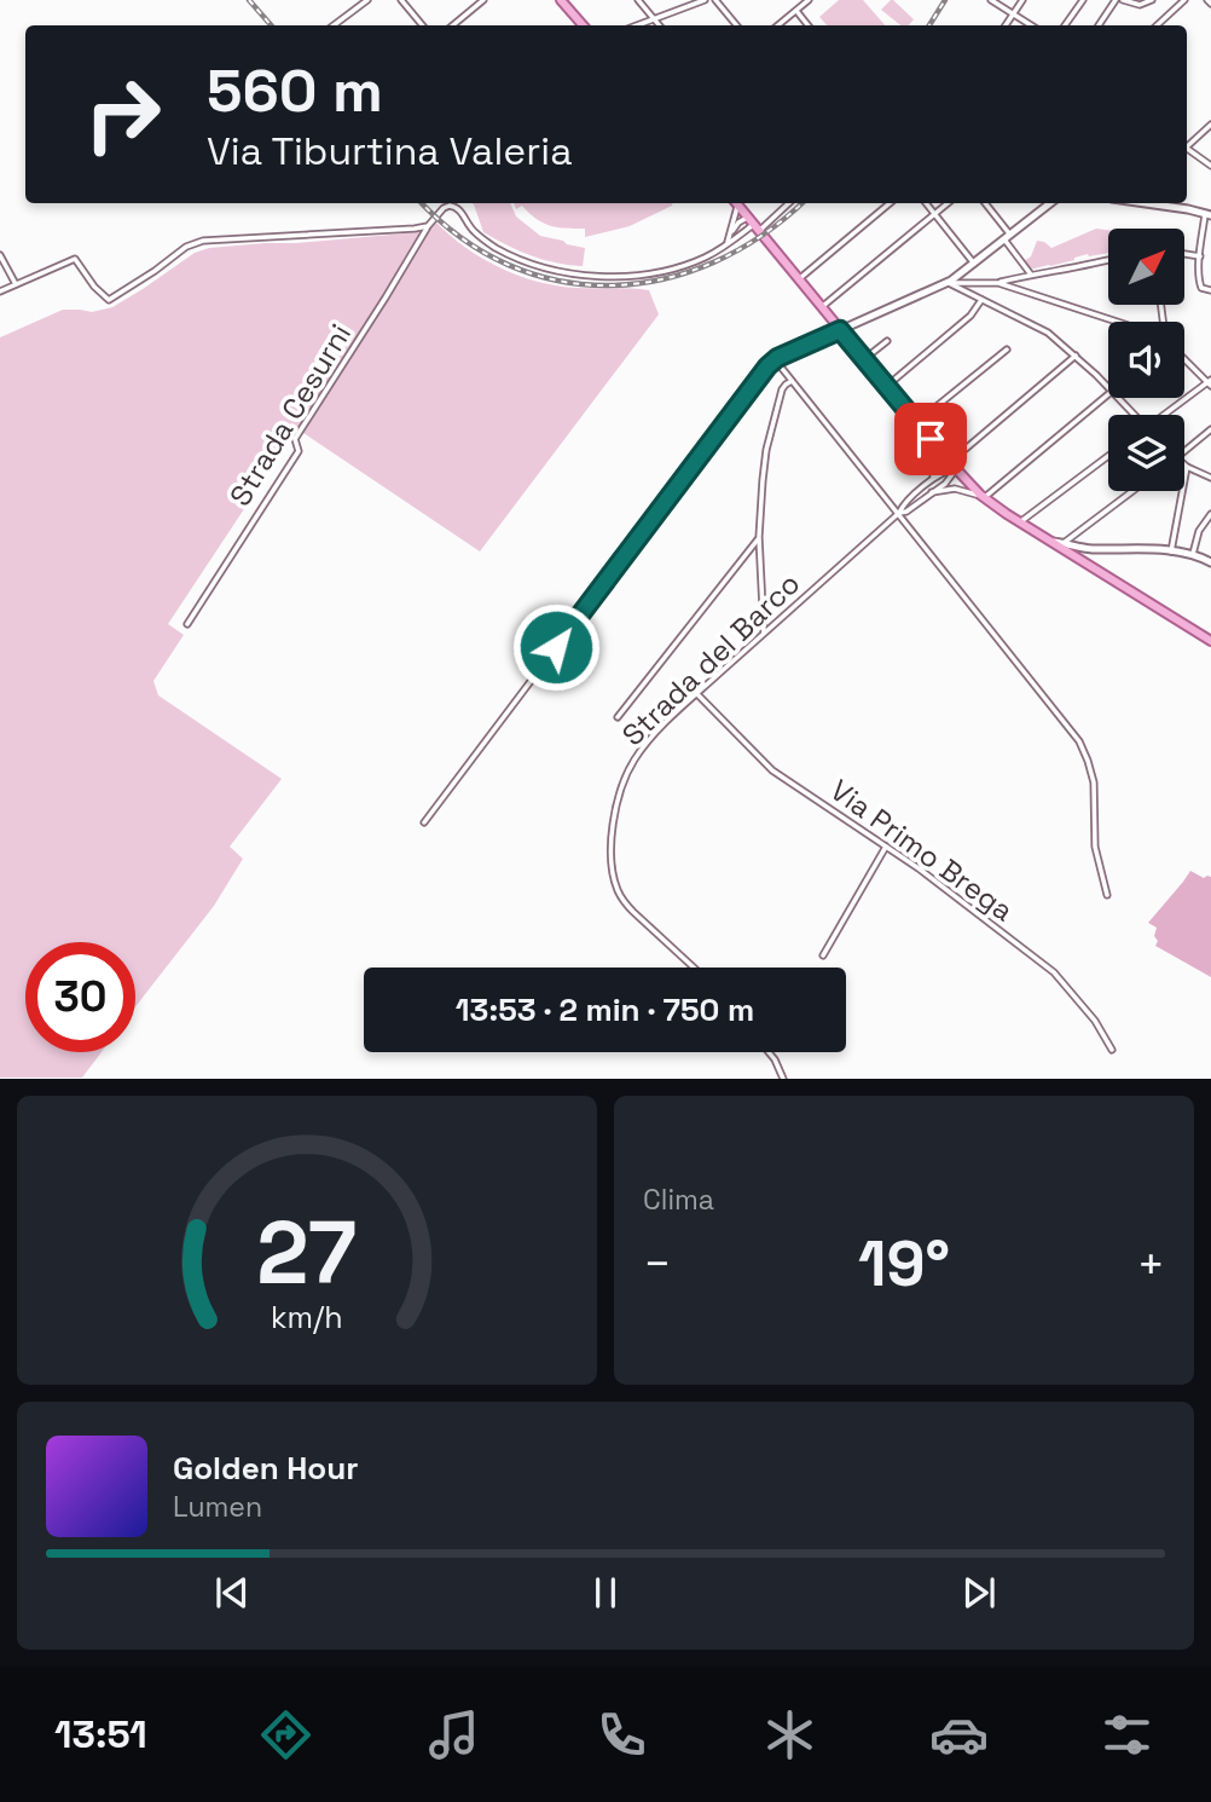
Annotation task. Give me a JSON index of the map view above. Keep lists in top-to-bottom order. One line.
{"streets":{"street":["Strada Cesurni","Strada del Barco","Via Primo Brega"]},"crossings":[["Strada del Barco","Via Primo Brega"]],"north":"top right","page":{"turn":["560 m","Via Tiburtina Valeria"],"limit":"30","trip":"13:53 · 2 min · 750 m","tile":"Clima","heat":["−","19°","+"],"song":["Golden Hour","Lumen"],"tabs":"13:51","gauge":["27","km/h"]}}
